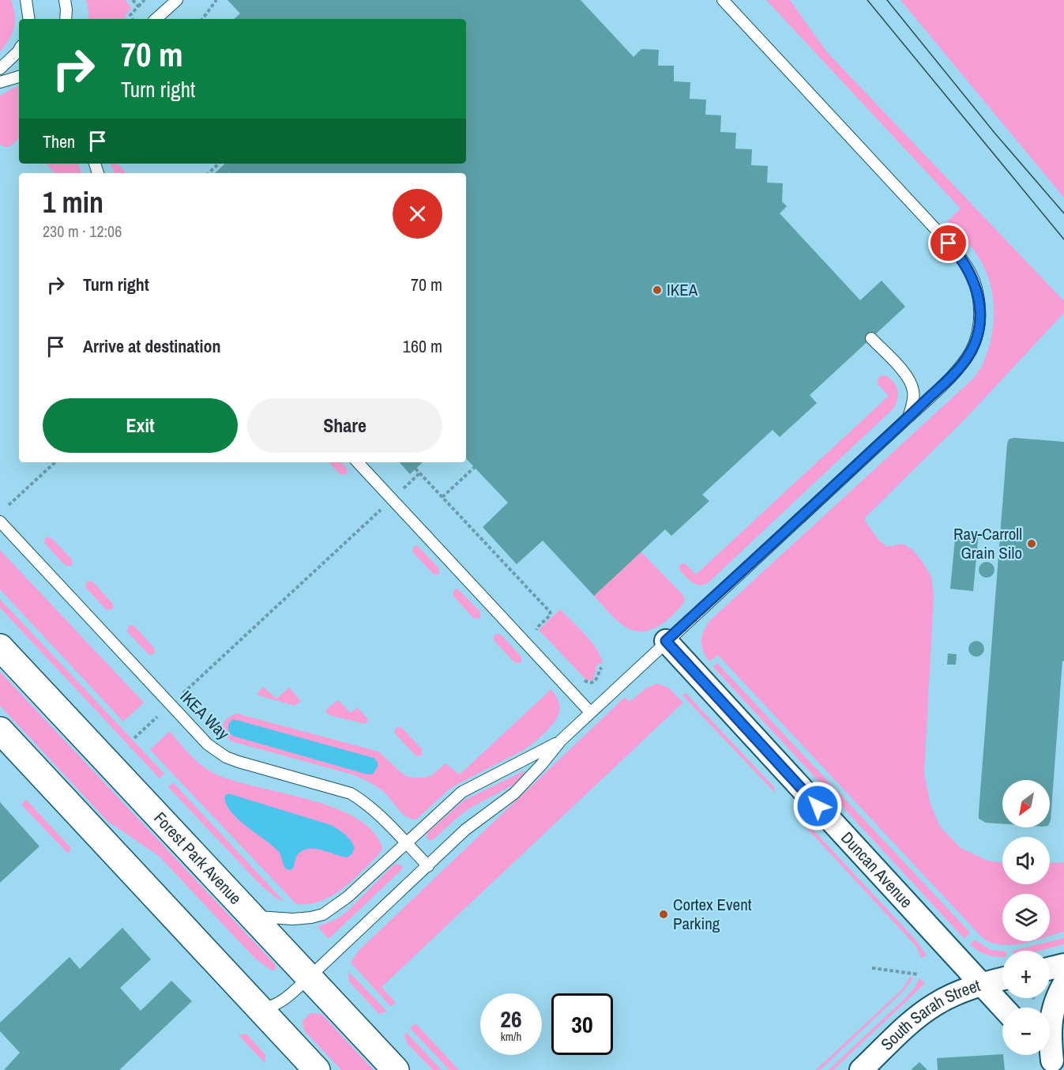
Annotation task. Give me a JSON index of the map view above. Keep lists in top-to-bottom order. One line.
{"streets":{"main road":["Forest Park Avenue"],"street":["Duncan Avenue","South Sarah Street"],"lane":["IKEA Way"]},"crossings":[["Duncan Avenue","South Sarah Street"]],"places":["IKEA","Ray-Carroll Grain Silo","Cortex Event Parking"],"north":"bottom left","page":{"turn":["70 m","Turn right"],"then":"Then","heading":["1 min","230 m · 12:06"],"list":[{"name":"Turn right","value":"70 m"},{"name":"Arrive at destination","value":"160 m"}],"buttons":["Exit","Share"],"map_buttons":["+","−"],"speed":"26 km/h","limit":"30"}}
